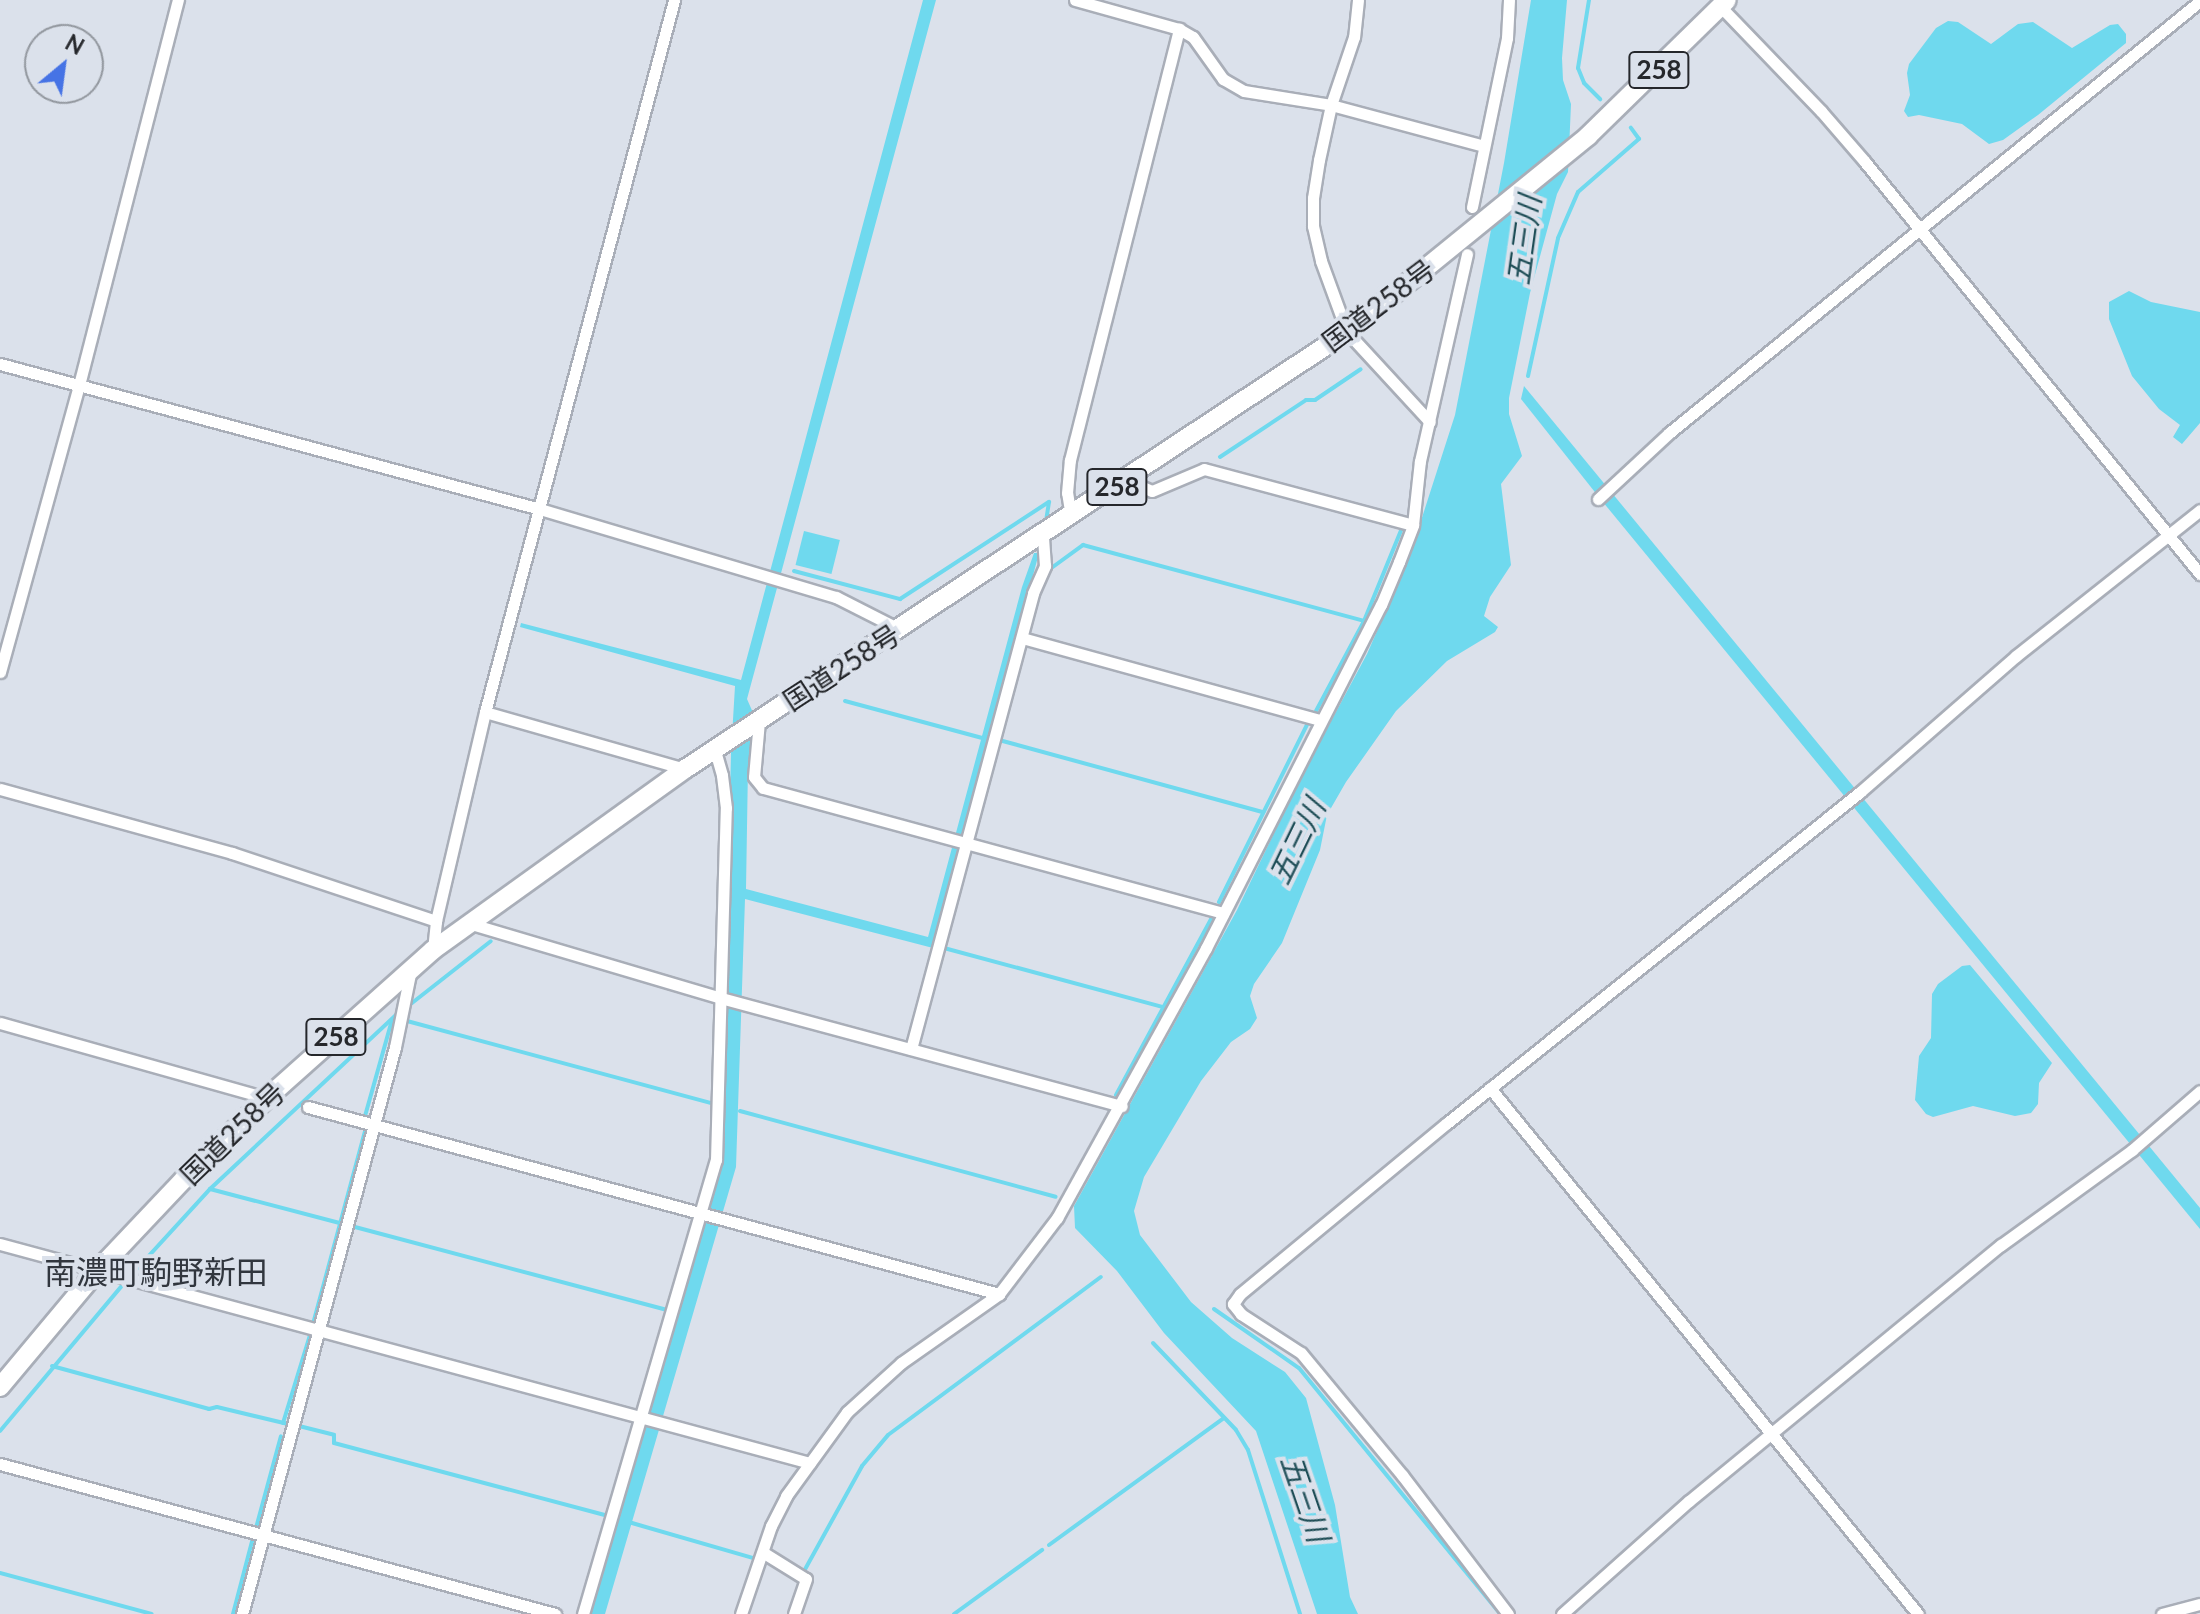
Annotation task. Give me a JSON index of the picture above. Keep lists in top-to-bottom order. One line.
{"streets":{"highway":["258","国道258号"]},"districts":["南濃町駒野新田"],"water":["五三川"],"north":"top right"}
